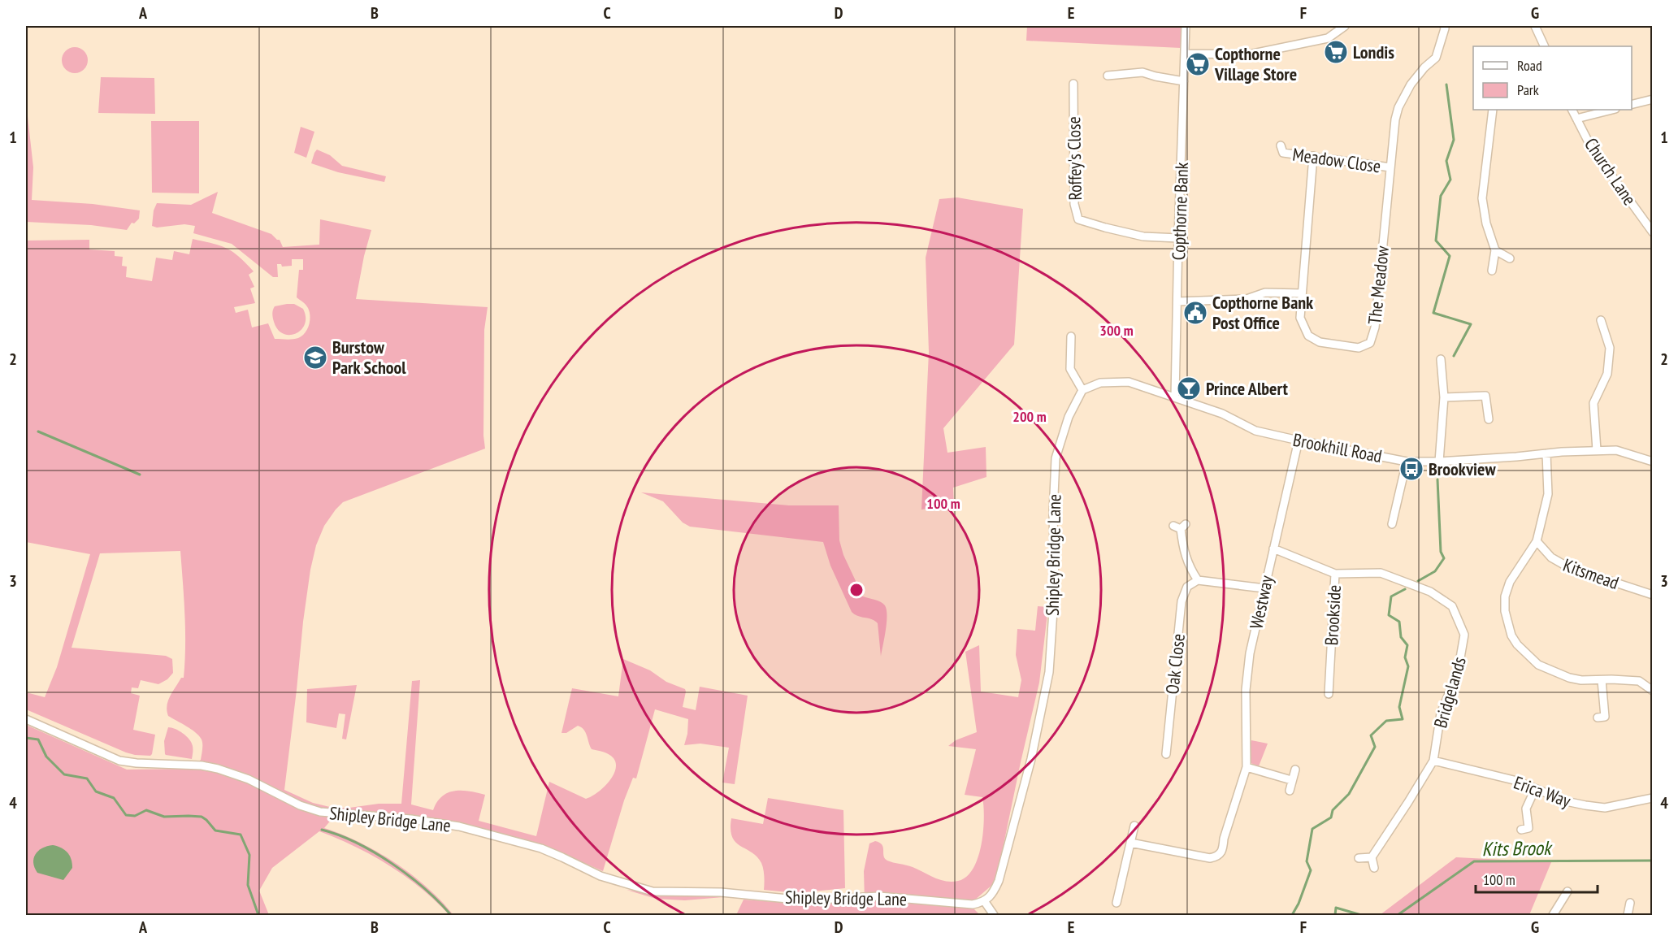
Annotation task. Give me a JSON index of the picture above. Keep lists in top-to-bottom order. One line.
{"streets":{"street":["Roffey's Close","Meadow Close","Church Lane","Copthorne Bank","The Meadow","Brookhill Road","Shipley Bridge Lane","Kitsmead","Westway","Brookside","Oak Close","Bridgelands","Erica Way"]},"crossings":[["Roffey's Close","Copthorne Bank"],["Meadow Close","The Meadow"],["Copthorne Bank","Brookhill Road"],["Brookhill Road","Westway"],["Westway","Brookside"],["Brookside","Bridgelands"],["Bridgelands","Erica Way"]],"water":["Kits Brook"],"places":{"supermarket":["Londis","Copthorne Village Store"],"public building":["Copthorne Bank Post Office"],"school or university":["Burstow Park School"],"bar":["Prince Albert"],"bus stop":["Brookview"]},"legend":["Road","Park"],"scale_bar":"100 m","grid":{"columns":["A","B","C","D","E","F","G"],"rows":["1","2","3","4"]},"rings":["300 m","200 m","100 m"]}
